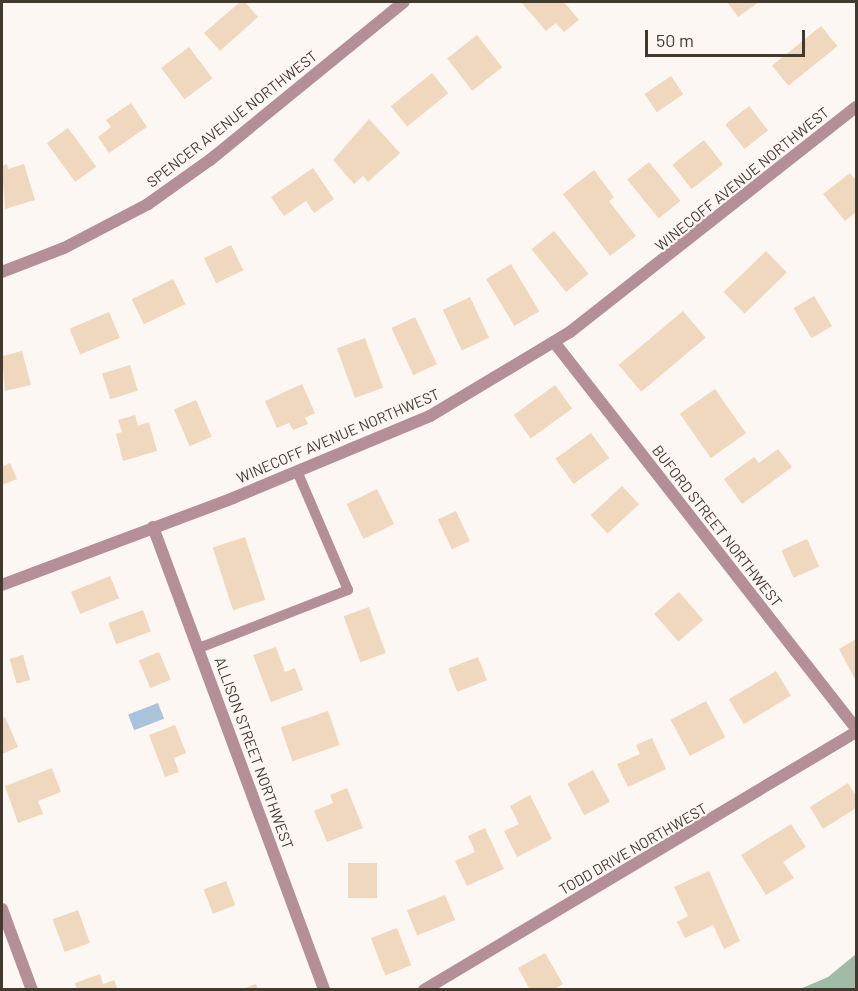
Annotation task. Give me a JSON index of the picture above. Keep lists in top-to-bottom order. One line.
{"streets":{"street":["SPENCER AVENUE NORTHWEST","WINECOFF AVENUE NORTHWEST","BUFORD STREET NORTHWEST","ALLISON STREET NORTHWEST","TODD DRIVE NORTHWEST"]},"crossings":[["WINECOFF AVENUE NORTHWEST","BUFORD STREET NORTHWEST"],["WINECOFF AVENUE NORTHWEST","ALLISON STREET NORTHWEST"]],"scale_bar":"50 m"}
